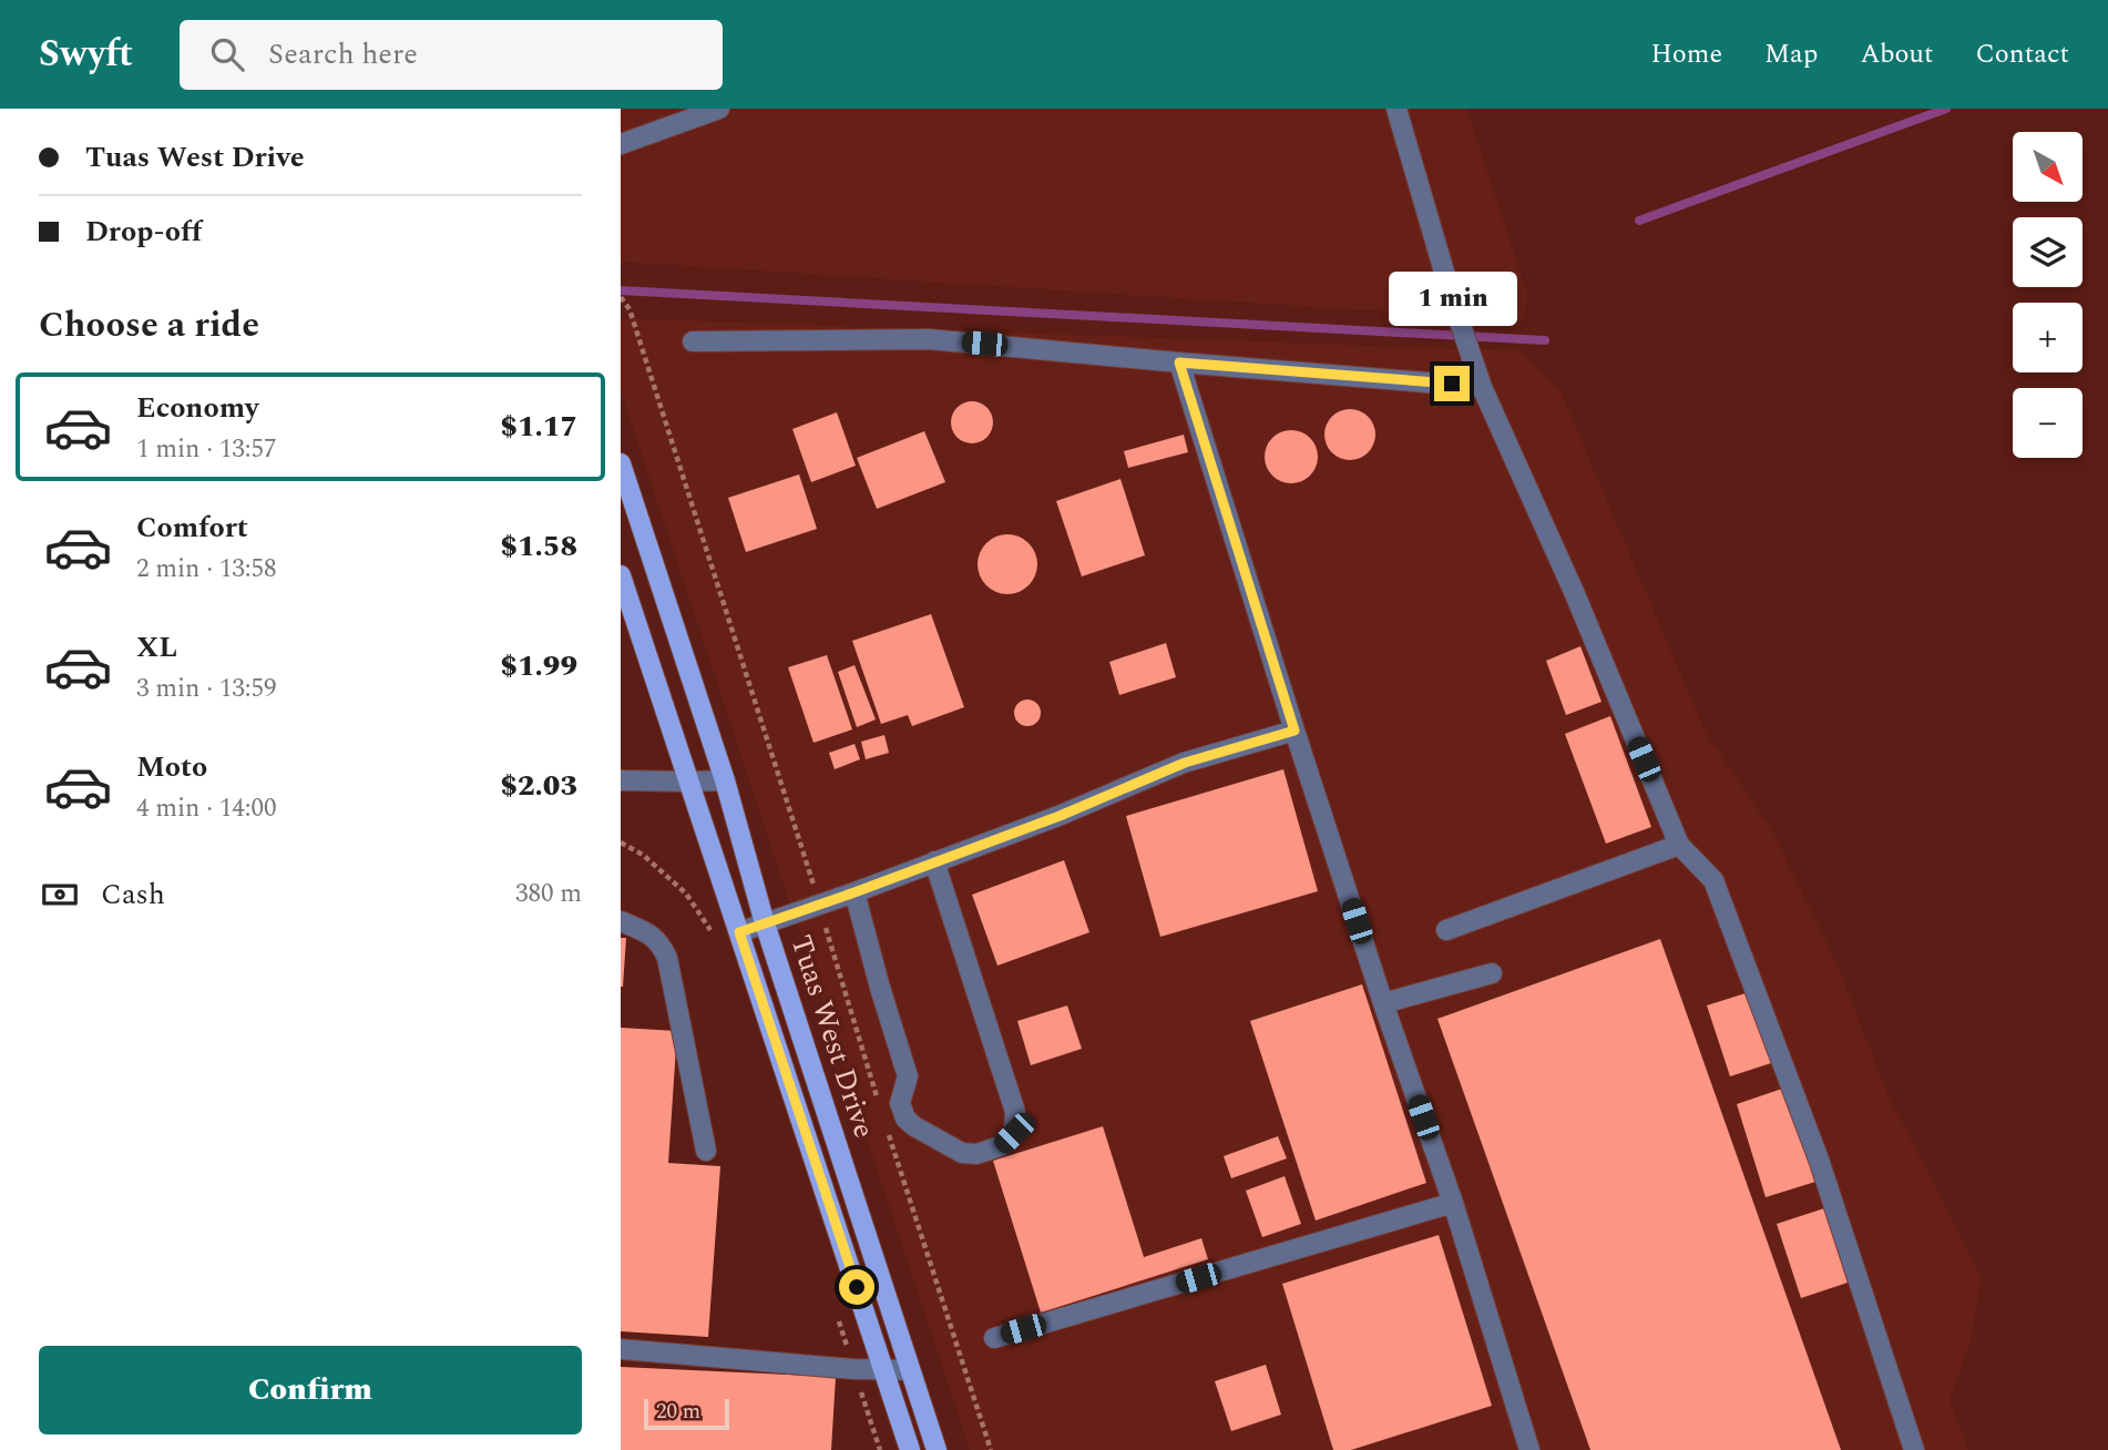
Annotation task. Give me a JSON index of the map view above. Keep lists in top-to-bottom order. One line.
{"streets":{"main road":["Tuas West Drive"]},"scale_bar":"20 m","north":"bottom right","page":{"header":"Swyft","search":"Search here","nav":["Home","Map","About","Contact"],"banner":["Tuas West Drive","Drop-off"],"map_buttons":["+","−"],"bubble":"1 min","heading":"Choose a ride","list":[{"name":"Economy","note":"1 min · 13:57","value":"$1.17"},{"name":"Comfort","note":"2 min · 13:58","value":"$1.58"},{"name":"XL","note":"3 min · 13:59","value":"$1.99"},{"name":"Moto","note":"4 min · 14:00","value":"$2.03"}],"pay":["Cash","380 m"],"buttons":"Confirm","scale":"20 m"}}
